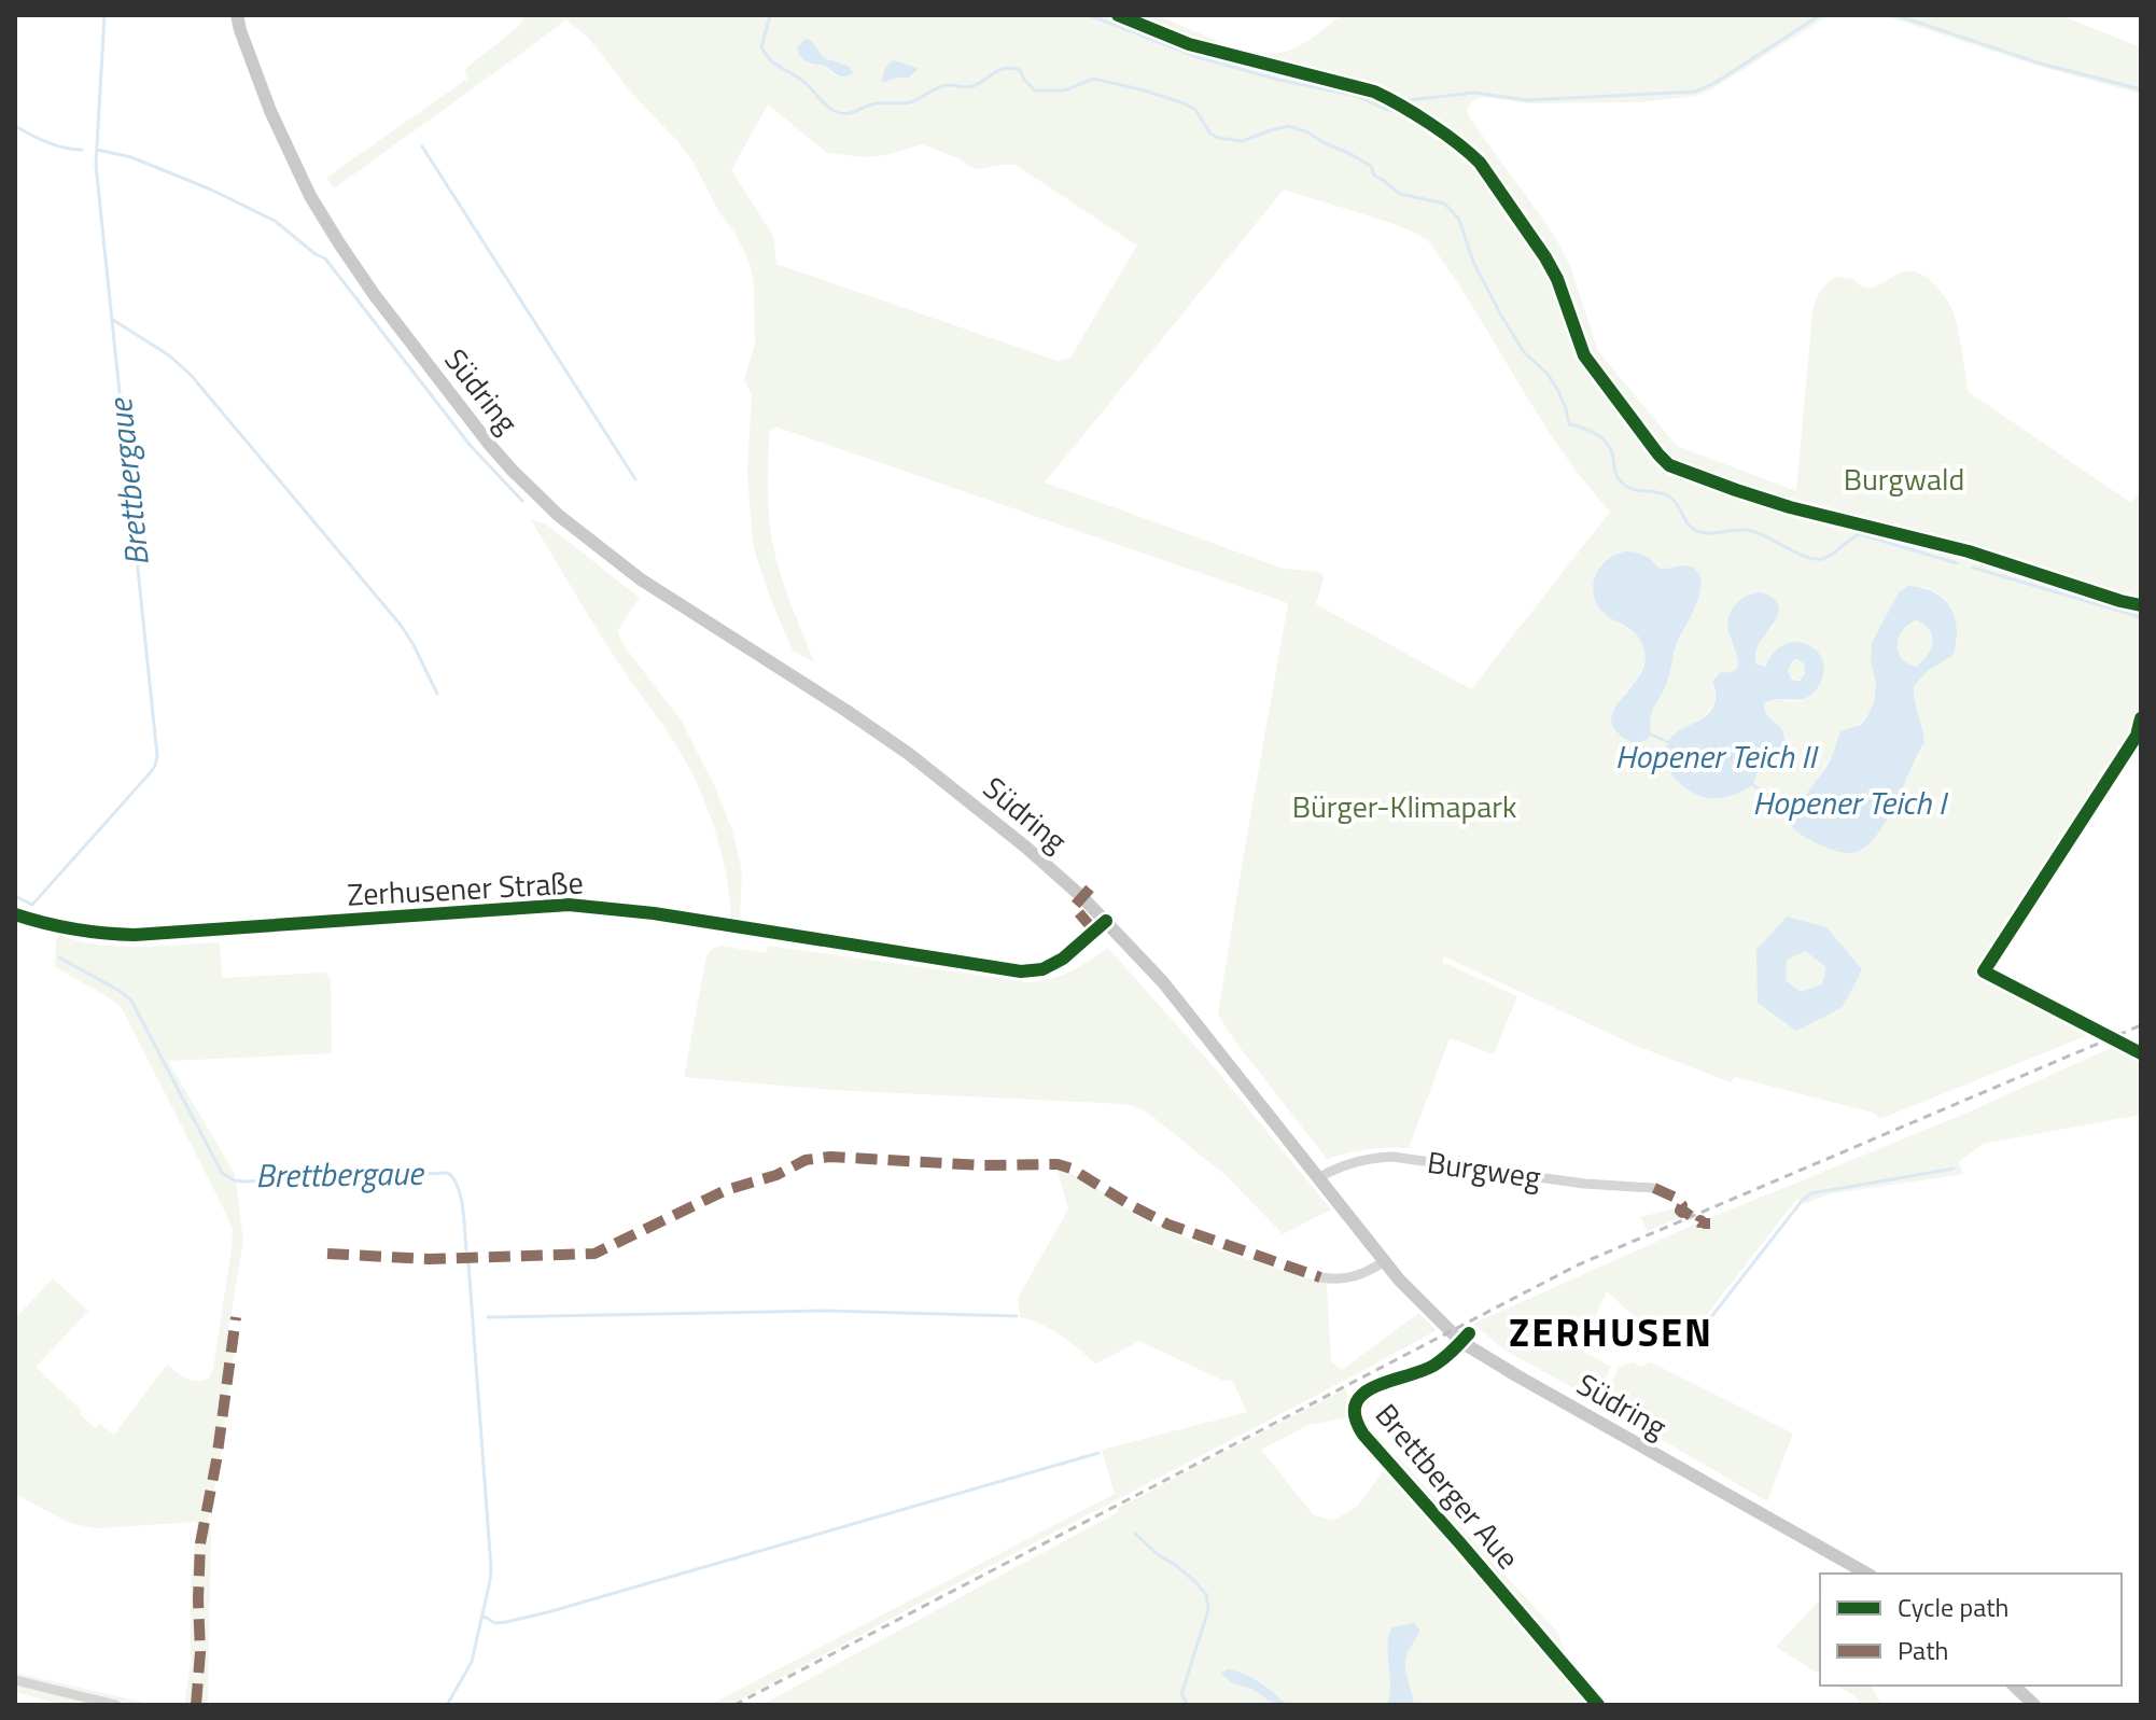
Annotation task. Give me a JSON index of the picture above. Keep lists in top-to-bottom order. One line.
{"streets":{"main road":["Südring"],"street":["Zerhusener Straße","Burgweg","Brettberger Aue"]},"crossings":[["Südring","Zerhusener Straße"],["Südring","Burgweg"],["Südring","Brettberger Aue"]],"districts":["ZERHUSEN"],"water":["Brettbergaue","Hopener Teich II","Hopener Teich I"],"parks":["Burgwald","Bürger-Klimapark"],"legend":["Cycle path","Path"]}
